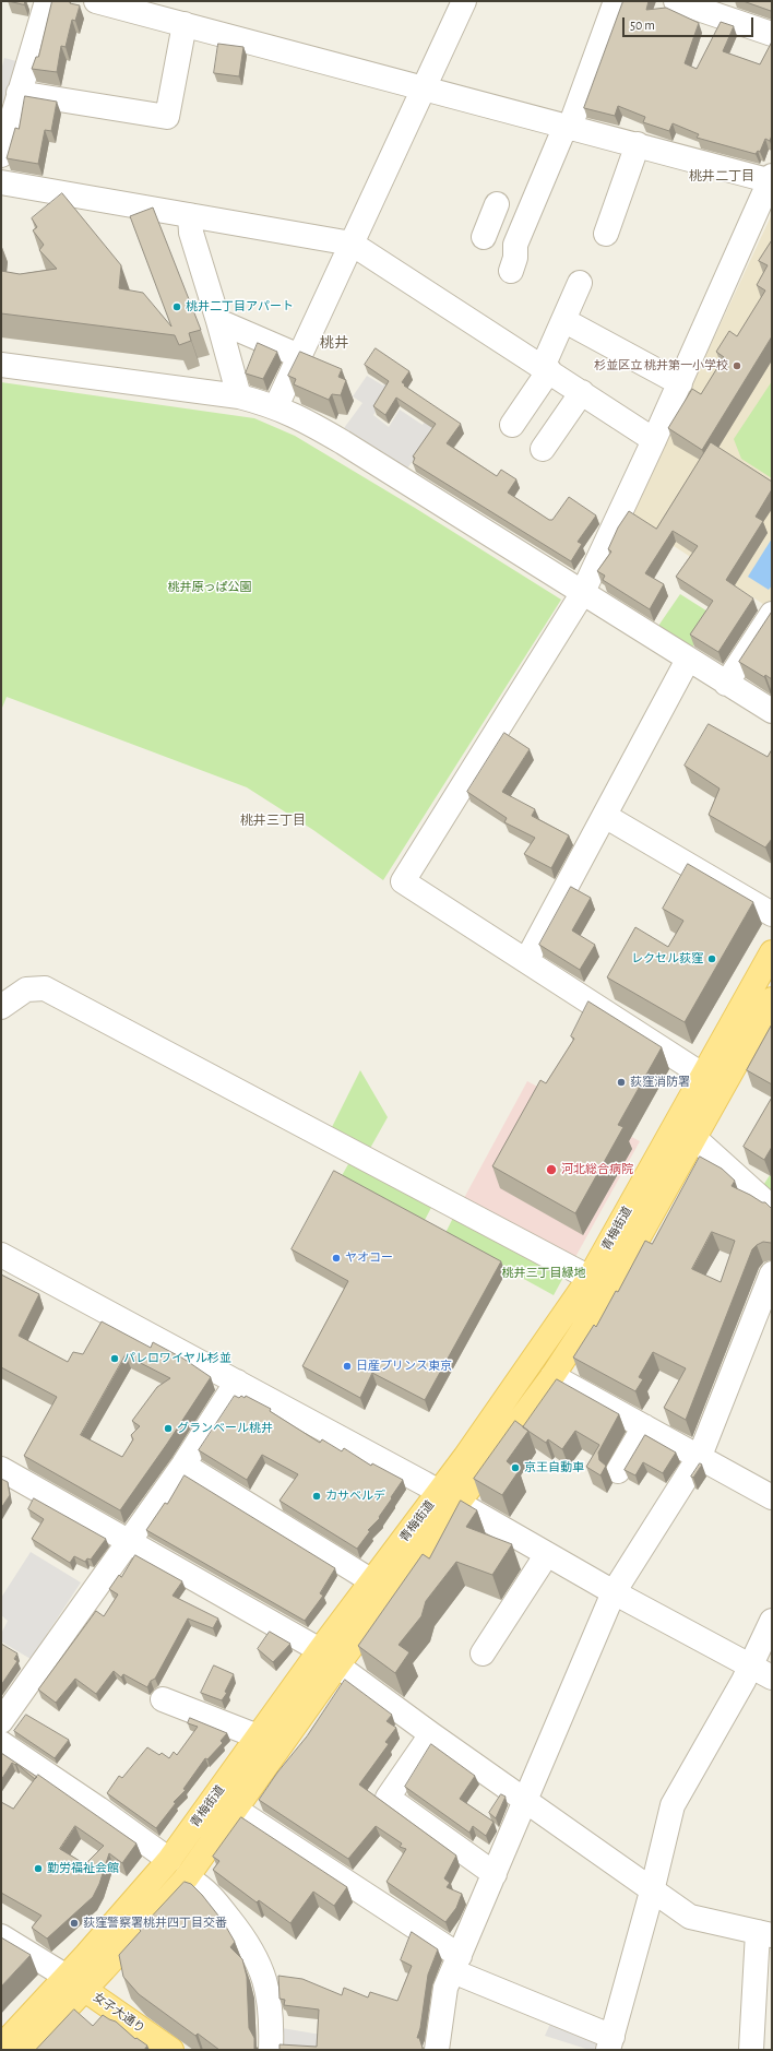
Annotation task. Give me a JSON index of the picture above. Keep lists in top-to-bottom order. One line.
{"streets":{"main road":["青梅街道","女子大通り"]},"crossings":[["青梅街道","女子大通り"]],"districts":["桃井二丁目","桃井","桃井三丁目"],"parks":["桃井原っぱ公園","桃井三丁目緑地"],"places":["桃井二丁目アパート","杉並区立 桃井第一小学校","レクセル荻窪","荻窪消防署","河北総合病院","ヤオコー","パレロワイヤル杉並","日産プリンス東京","グランベール桃井","京王自動車","カサベルデ","勤労福祉会館","荻窪警察署桃井四丁目交番"],"scale_bar":"50 m"}
